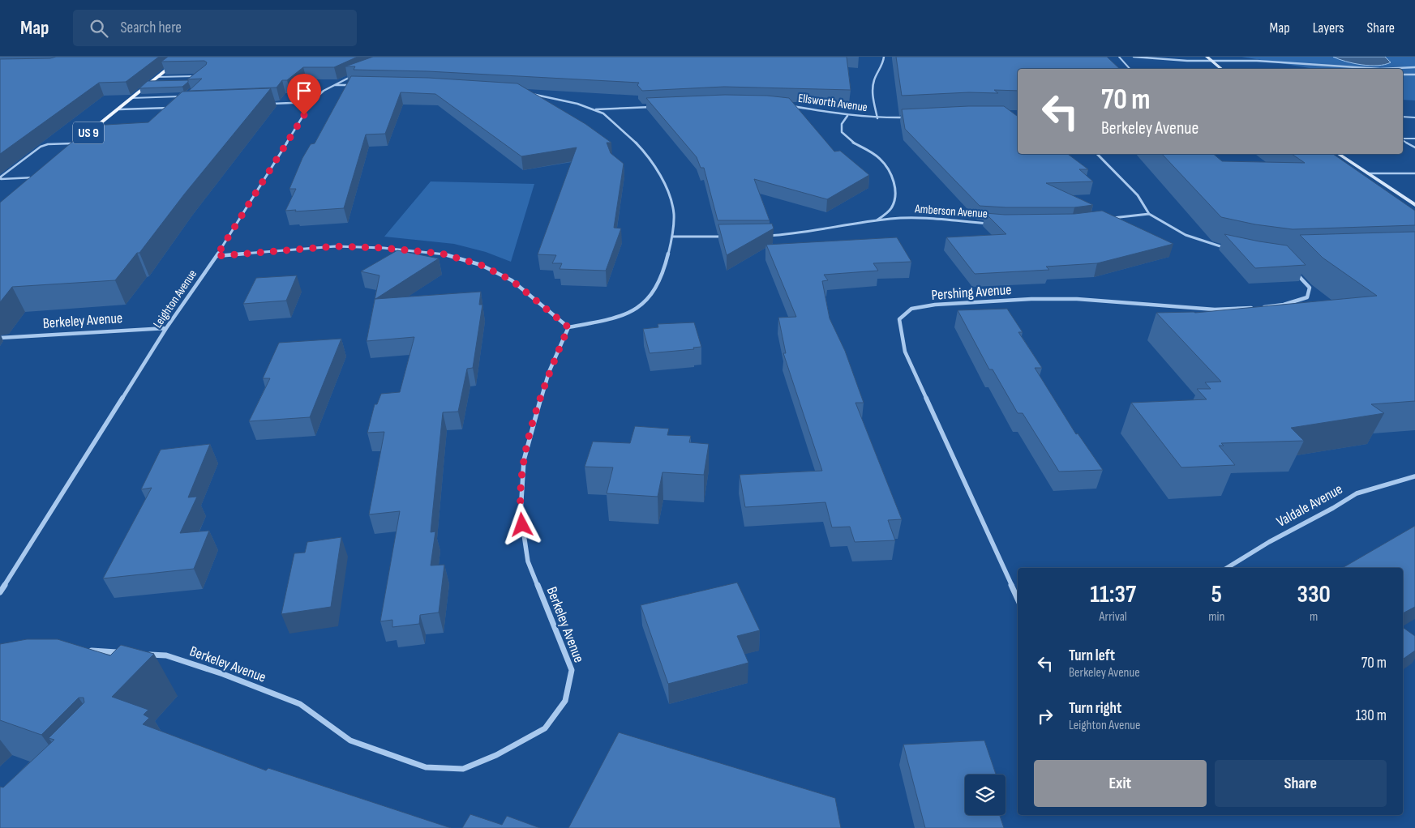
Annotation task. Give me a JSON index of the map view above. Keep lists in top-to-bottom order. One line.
{"streets":{"main road":["US 9"],"street":["Ellsworth Avenue","Amberson Avenue","Pershing Avenue","Leighton Avenue","Berkeley Avenue","Valdale Avenue"]},"crossings":[["Leighton Avenue","Berkeley Avenue"]],"page":{"header":"Map","search":"Search here","nav":["Map","Layers","Share"],"turn":["70 m","Berkeley Avenue"],"eta":["11:37","Arrival","5","min","330","m"],"list":[{"name":"Turn left","note":"Berkeley Avenue","value":"70 m"},{"name":"Turn right","note":"Leighton Avenue","value":"130 m"}],"buttons":["Exit","Share"]}}
